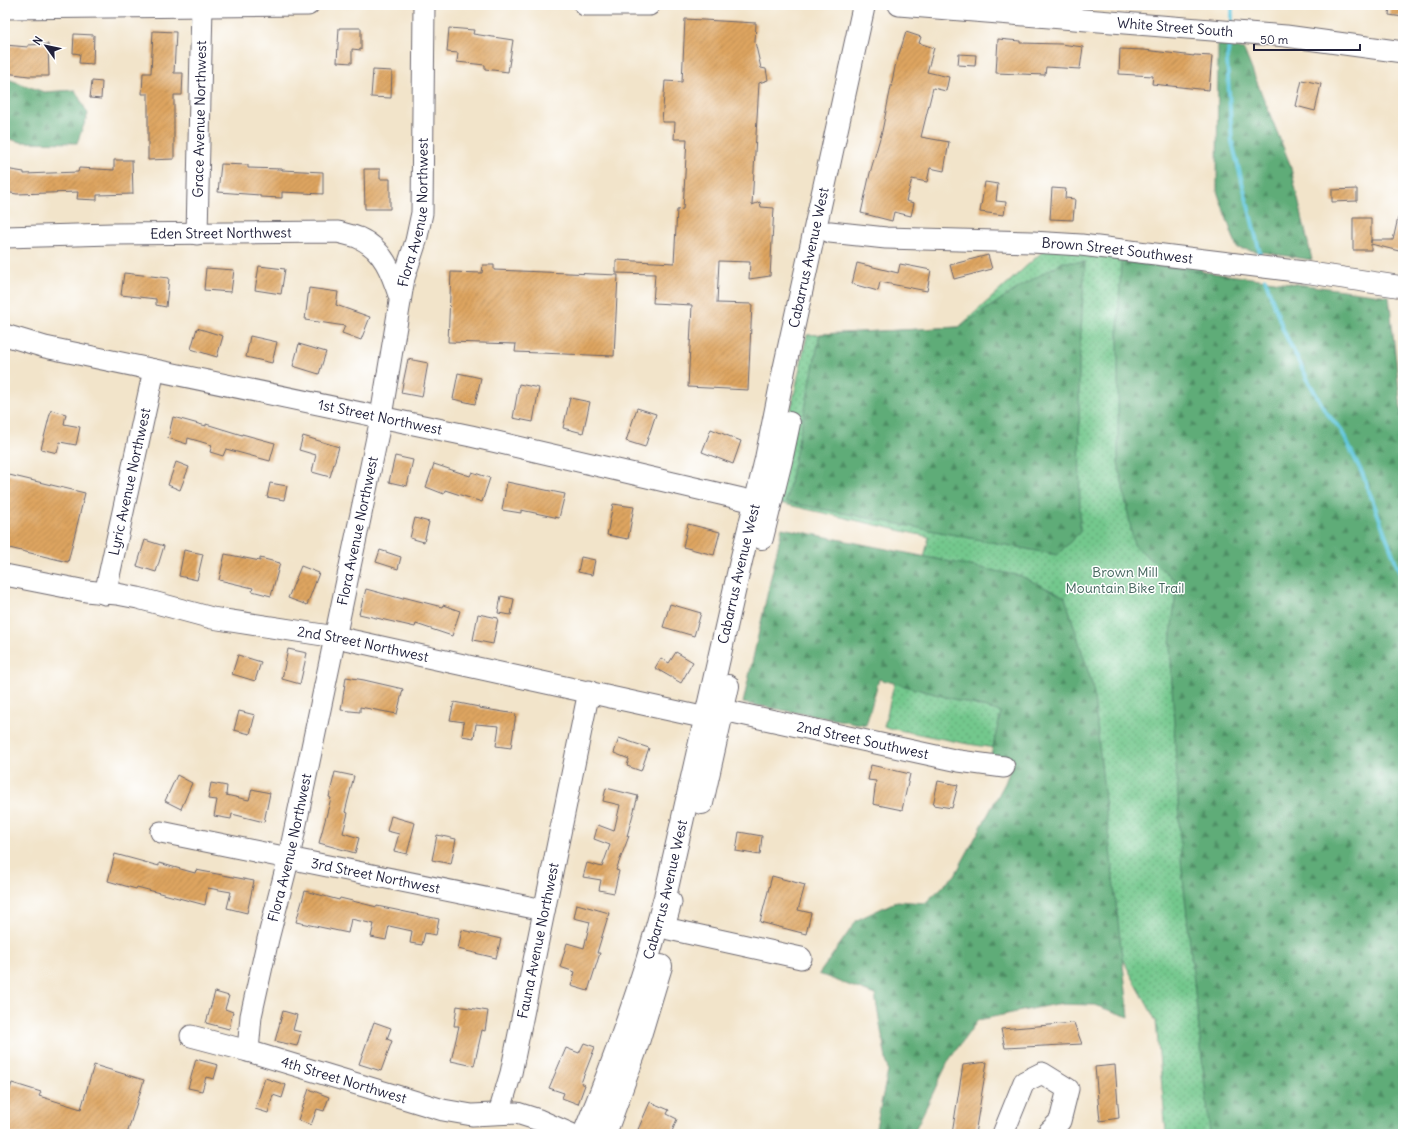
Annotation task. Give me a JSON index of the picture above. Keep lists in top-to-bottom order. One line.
{"streets":{"main road":["Cabarrus Avenue West"],"street":["White Street South","Grace Avenue Northwest","Flora Avenue Northwest","Eden Street Northwest","Brown Street Southwest","1st Street Northwest","Lyric Avenue Northwest","2nd Street Northwest","2nd Street Southwest","3rd Street Northwest","Fauna Avenue Northwest","4th Street Northwest"]},"crossings":[["Grace Avenue Northwest","Eden Street Northwest"],["Flora Avenue Northwest","Eden Street Northwest"],["Flora Avenue Northwest","1st Street Northwest"],["Flora Avenue Northwest","2nd Street Northwest"],["Flora Avenue Northwest","3rd Street Northwest"],["Flora Avenue Northwest","4th Street Northwest"],["Brown Street Southwest","Cabarrus Avenue West"],["Cabarrus Avenue West","1st Street Northwest"],["Cabarrus Avenue West","2nd Street Northwest"],["Cabarrus Avenue West","2nd Street Southwest"],["1st Street Northwest","Lyric Avenue Northwest"],["Lyric Avenue Northwest","2nd Street Northwest"],["2nd Street Northwest","2nd Street Southwest"],["2nd Street Northwest","Fauna Avenue Northwest"],["3rd Street Northwest","Fauna Avenue Northwest"],["Fauna Avenue Northwest","4th Street Northwest"]],"parks":["Brown Mill Mountain Bike Trail"],"scale_bar":"50 m","north":"top left"}
